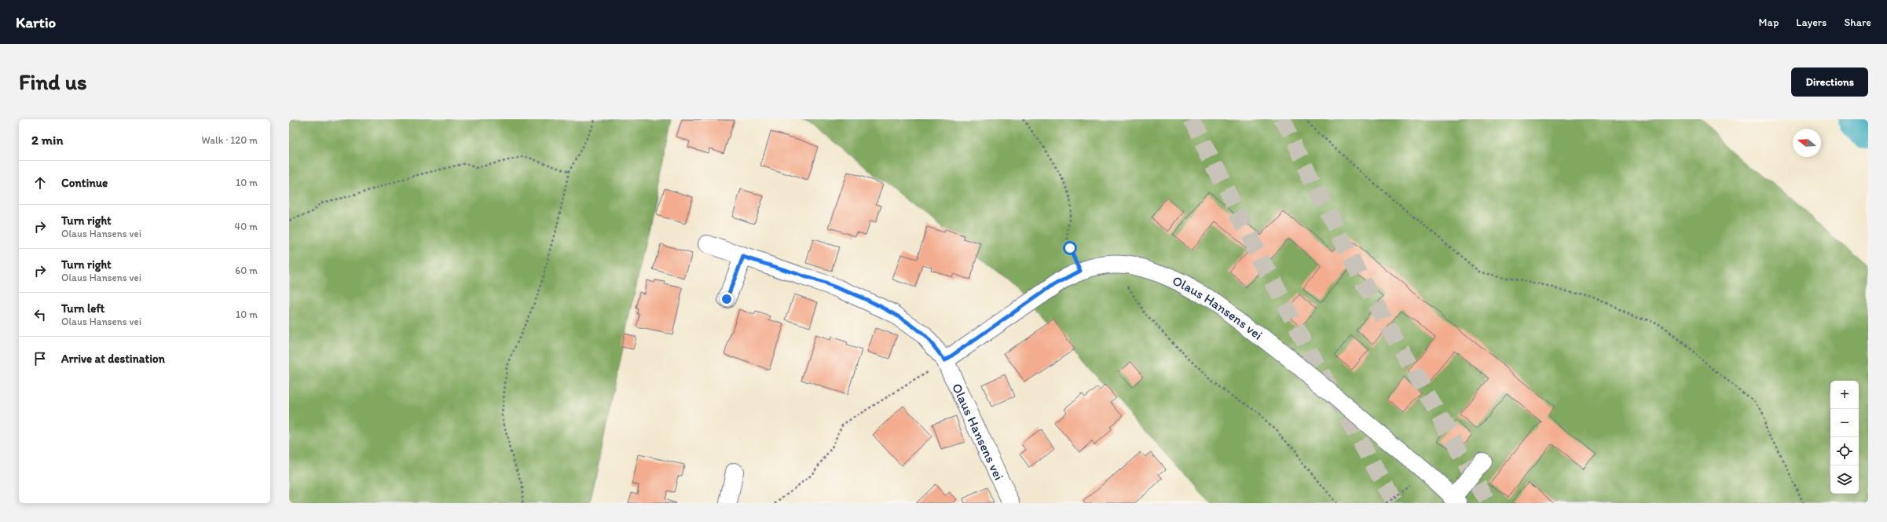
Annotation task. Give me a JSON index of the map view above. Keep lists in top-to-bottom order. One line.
{"streets":{"street":["Olaus Hansens vei"]},"north":"left","page":{"header":"Kartio","nav":["Map","Layers","Share"],"buttons":"Directions","title":"Find us","heading":["2 min","Walk · 120 m"],"list":[["Continue","10 m"],["Turn right","Olaus Hansens vei","40 m"],["Turn right","Olaus Hansens vei","60 m"],["Turn left","Olaus Hansens vei","10 m"],"Arrive at destination"],"map_buttons":["+","−"]}}
